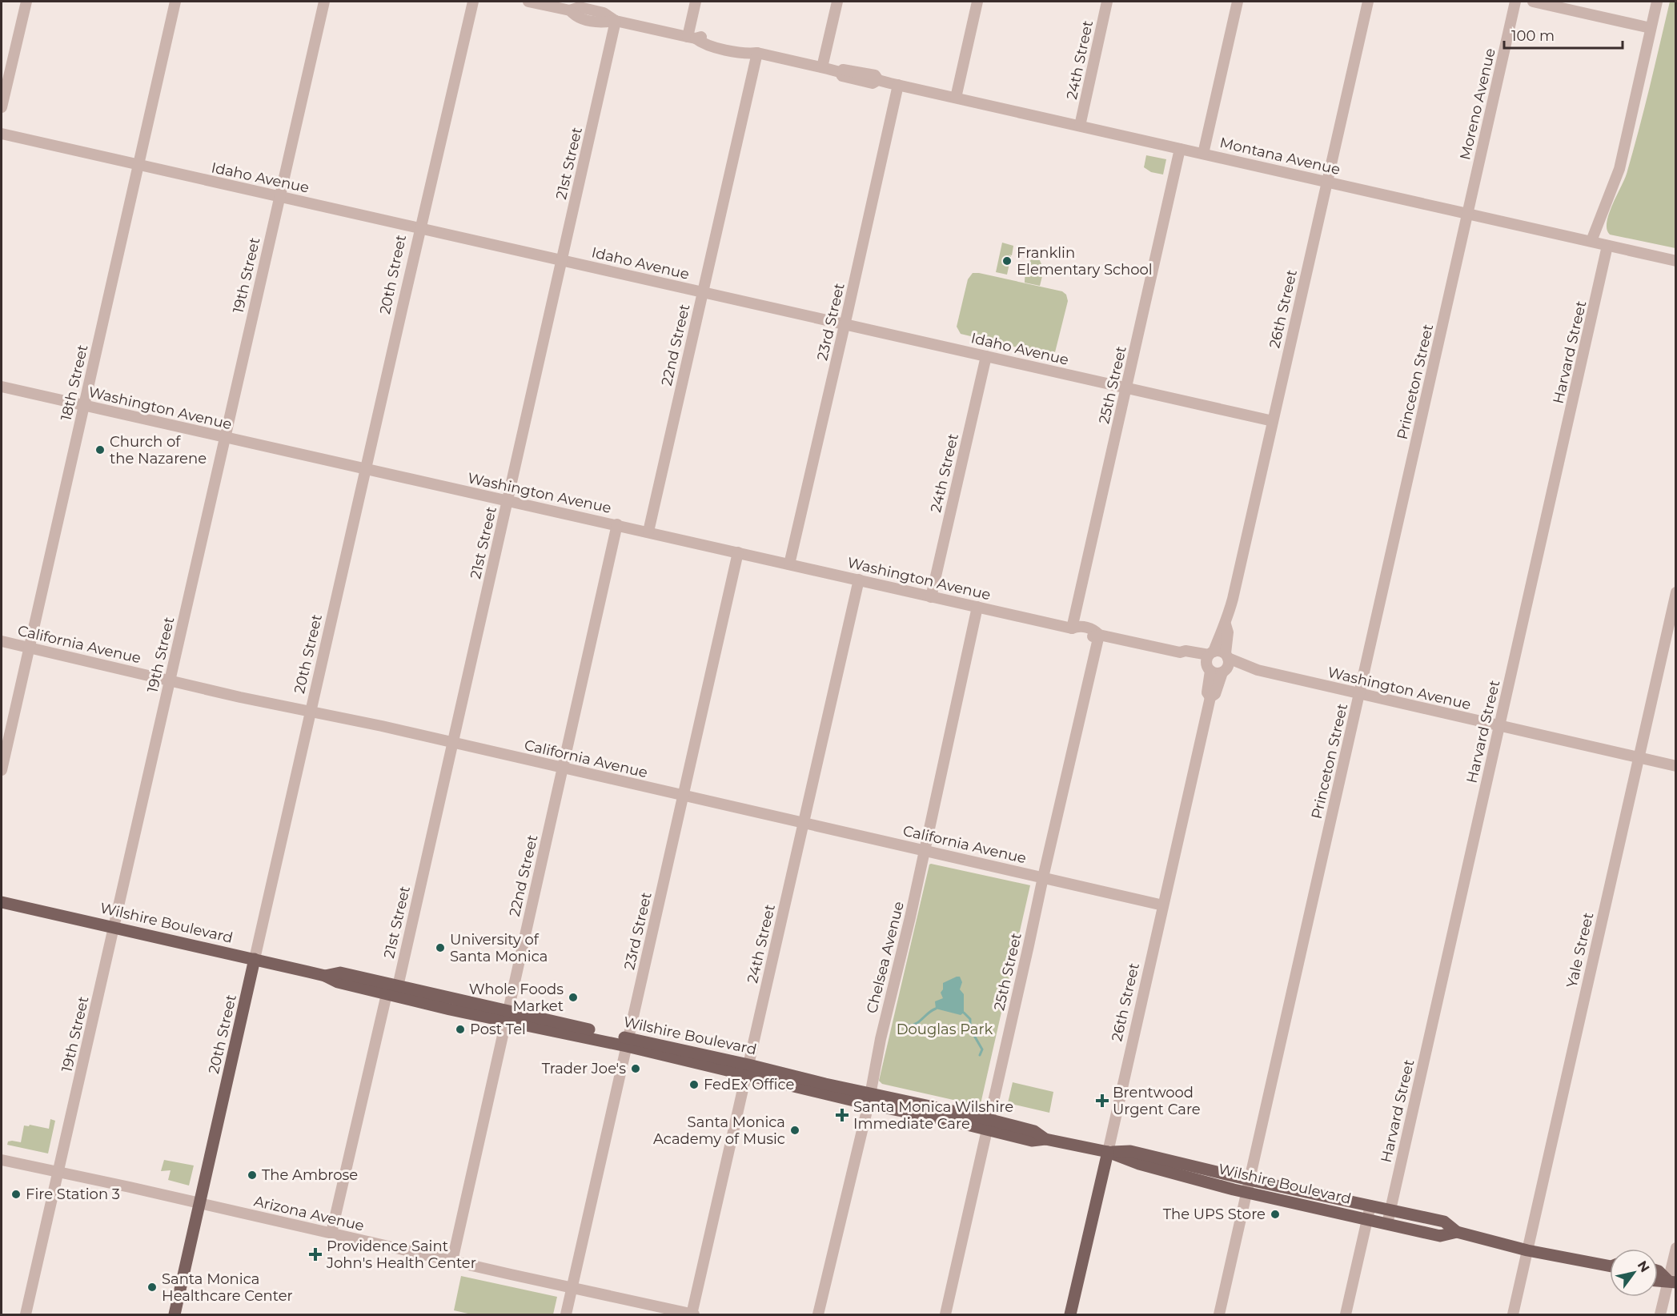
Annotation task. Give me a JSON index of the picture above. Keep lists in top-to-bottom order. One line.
{"streets":{"main road":["20th Street","26th Street","Wilshire Boulevard"],"street":["24th Street","Moreno Avenue","Montana Avenue","21st Street","Idaho Avenue","19th Street","23rd Street","22nd Street","Harvard Street","Princeton Street","18th Street","25th Street","Washington Avenue","California Avenue","Yale Street","Chelsea Avenue","Arizona Avenue"]},"crossings":[["24th Street","Montana Avenue"],["24th Street","Idaho Avenue"],["24th Street","Washington Avenue"],["24th Street","California Avenue"],["24th Street","Wilshire Boulevard"],["24th Street","Arizona Avenue"],["Moreno Avenue","Montana Avenue"],["Moreno Avenue","Princeton Street"],["Montana Avenue","21st Street"],["Montana Avenue","26th Street"],["Montana Avenue","23rd Street"],["Montana Avenue","22nd Street"],["Montana Avenue","Harvard Street"],["Montana Avenue","Princeton Street"],["Montana Avenue","25th Street"],["21st Street","Idaho Avenue"],["21st Street","Washington Avenue"],["21st Street","California Avenue"],["21st Street","Wilshire Boulevard"],["Idaho Avenue","20th Street"],["Idaho Avenue","19th Street"],["Idaho Avenue","26th Street"],["Idaho Avenue","23rd Street"],["Idaho Avenue","22nd Street"],["Idaho Avenue","18th Street"],["Idaho Avenue","25th Street"],["20th Street","Washington Avenue"],["20th Street","California Avenue"],["20th Street","Wilshire Boulevard"],["20th Street","Arizona Avenue"],["19th Street","Washington Avenue"],["19th Street","California Avenue"],["19th Street","Wilshire Boulevard"],["19th Street","Arizona Avenue"],["26th Street","Washington Avenue"],["26th Street","California Avenue"],["26th Street","Wilshire Boulevard"],["23rd Street","Washington Avenue"],["23rd Street","California Avenue"],["23rd Street","Wilshire Boulevard"],["23rd Street","Arizona Avenue"],["22nd Street","Washington Avenue"],["22nd Street","California Avenue"],["22nd Street","Wilshire Boulevard"],["22nd Street","Arizona Avenue"],["Harvard Street","Washington Avenue"],["Harvard Street","Wilshire Boulevard"],["Princeton Street","Washington Avenue"],["Princeton Street","Wilshire Boulevard"],["18th Street","Washington Avenue"],["18th Street","California Avenue"],["25th Street","Washington Avenue"],["25th Street","California Avenue"],["25th Street","Wilshire Boulevard"],["Washington Avenue","Yale Street"],["Washington Avenue","Chelsea Avenue"],["California Avenue","Chelsea Avenue"],["Wilshire Boulevard","Yale Street"],["Wilshire Boulevard","Chelsea Avenue"]],"parks":["Douglas Park"],"places":{"other":["Franklin Elementary School","Church of the Nazarene","University of Santa Monica","Whole Foods Market","Post Tel","Trader Joe's","FedEx Office","Santa Monica Academy of Music","The Ambrose","Fire Station 3","The UPS Store","Santa Monica Healthcare Center"],"health":["Brentwood Urgent Care","Santa Monica Wilshire Immediate Care","Providence Saint John's Health Center"]},"scale_bar":"100 m","north":"top right"}
